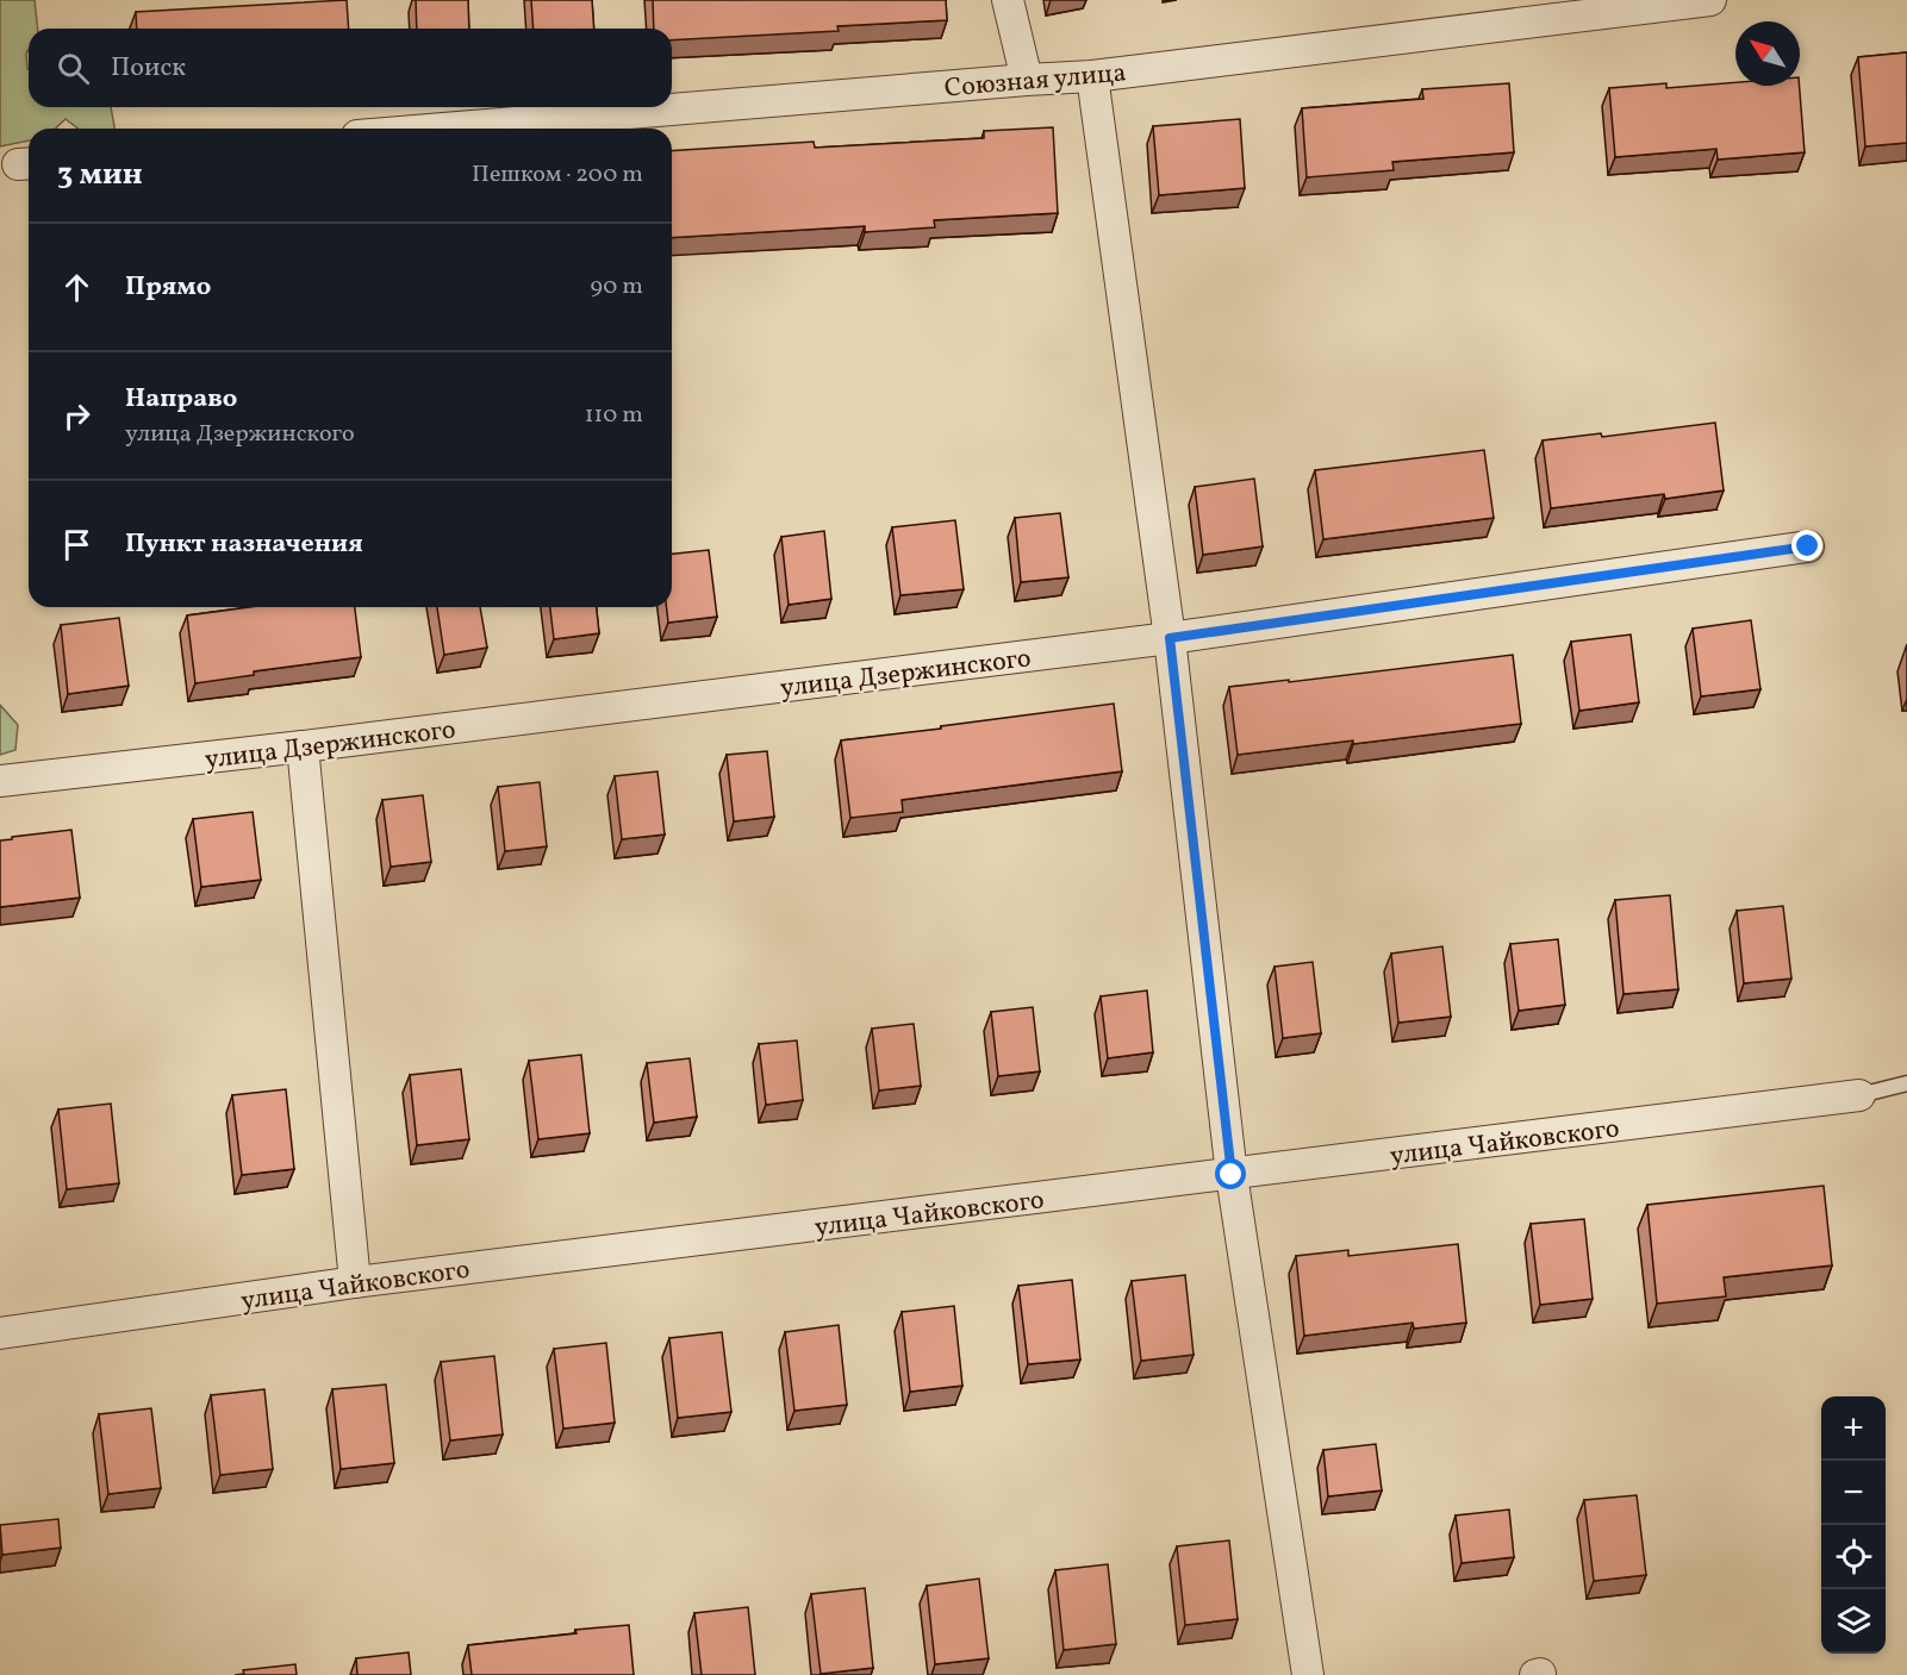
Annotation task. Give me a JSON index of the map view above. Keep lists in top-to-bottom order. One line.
{"streets":{"street":["Союзная улица","улица Дзержинского","улица Чайковского"]},"north":"top left","page":{"search":"Поиск","heading":["3 мин","Пешком · 200 m"],"list":[["Прямо","90 m"],["Направо","улица Дзержинского","110 m"],"Пункт назначения"],"map_buttons":["+","−"]}}
